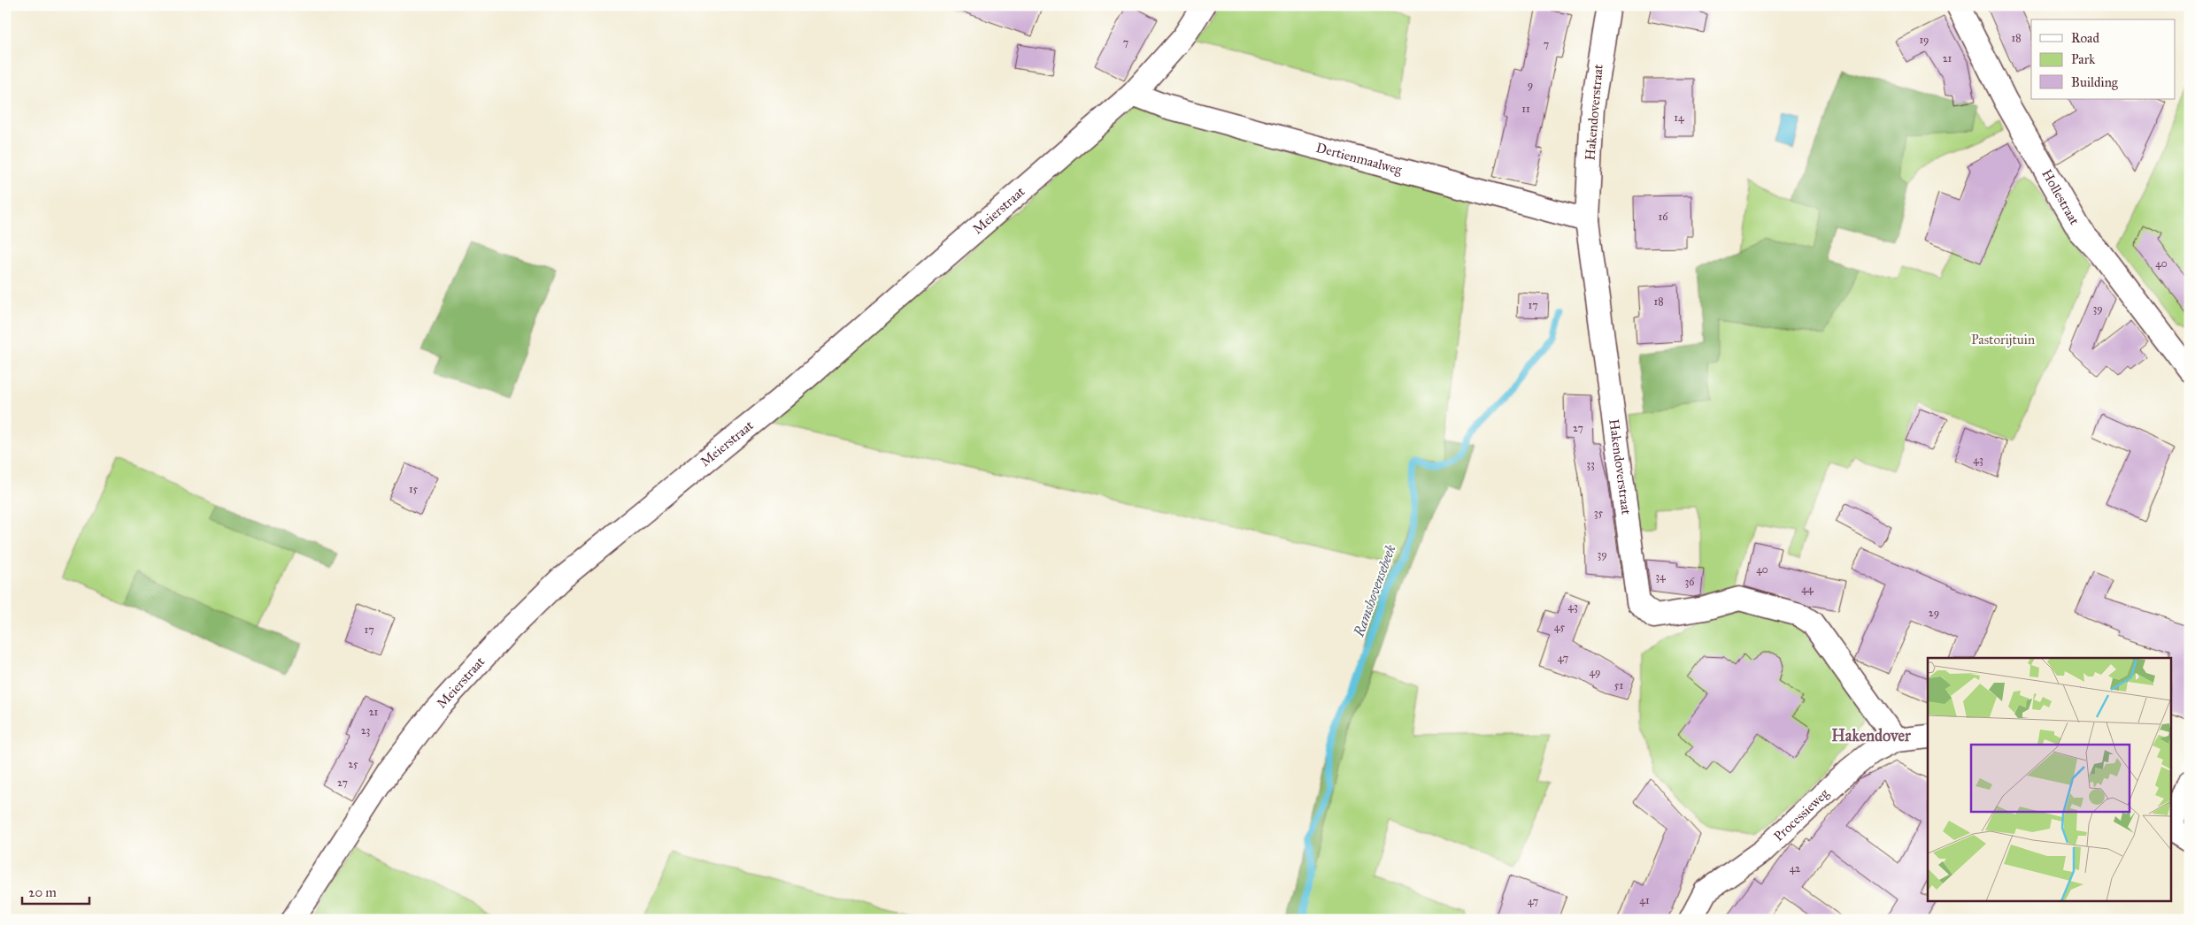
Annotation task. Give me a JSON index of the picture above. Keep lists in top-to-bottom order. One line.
{"streets":{"street":["Hakendoverstraat","Dertienmaalweg","Hollestraat","Meierstraat","Processieweg"]},"crossings":[["Hakendoverstraat","Dertienmaalweg"],["Hakendoverstraat","Processieweg"],["Dertienmaalweg","Meierstraat"]],"districts":["Hakendover"],"water":["Ramshovensebeek"],"parks":["Pastorijtuin"],"house_numbers":["18","19","7","7","21","9","11","14","16","40","18","17","39","27","43","33","15","35","39","40","34","36","44","43","29","45","17","47","49","51","21","23","25","27","42","41","47"],"legend":["Road","Park","Building"],"scale_bar":"20 m"}
